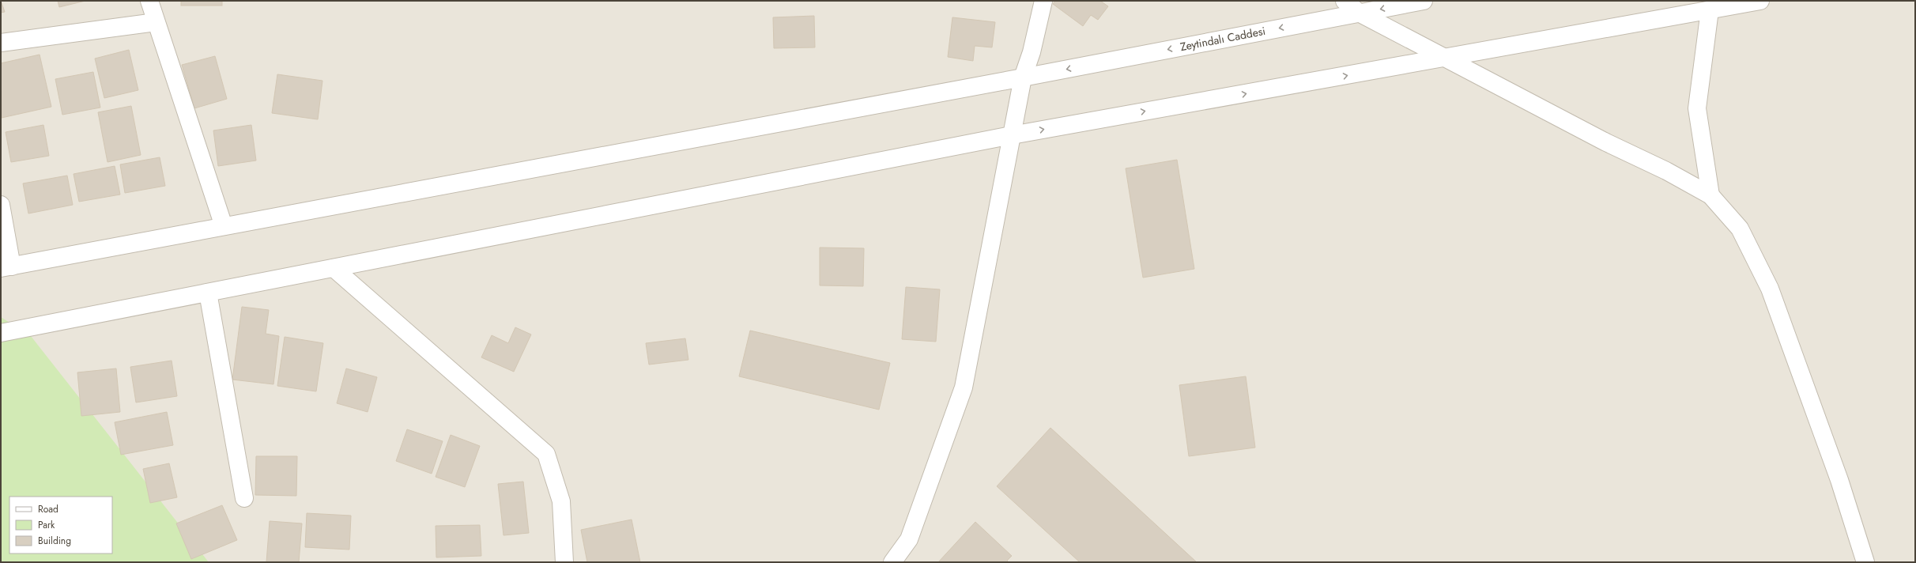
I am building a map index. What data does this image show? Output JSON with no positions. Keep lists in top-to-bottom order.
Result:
{
  "streets": {
    "street": ["Zeytindalı Caddesi"]
  },
  "legend": ["Road", "Park", "Building"]
}
